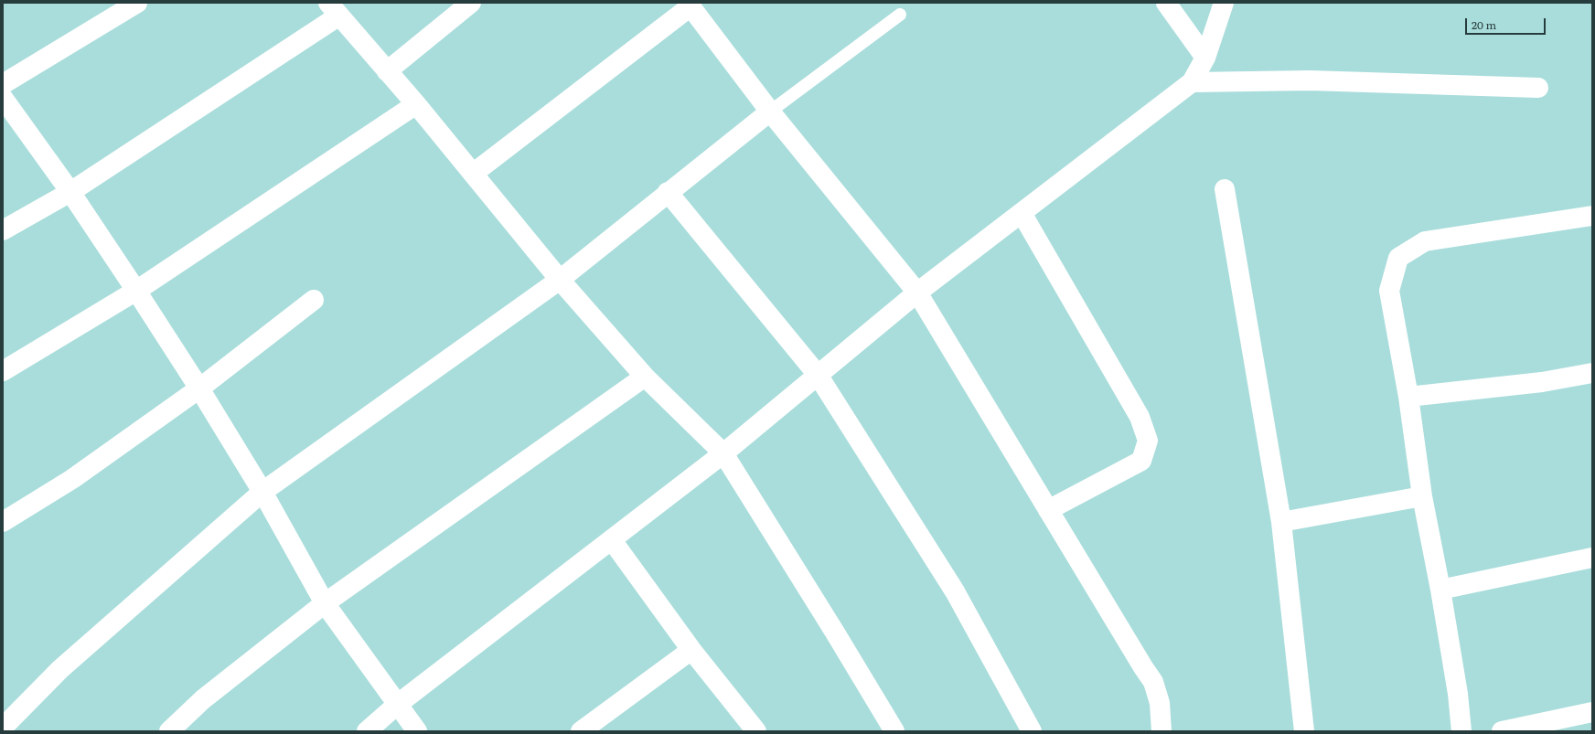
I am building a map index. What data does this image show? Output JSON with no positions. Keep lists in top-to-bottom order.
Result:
{
  "scale_bar": "20 m"
}
